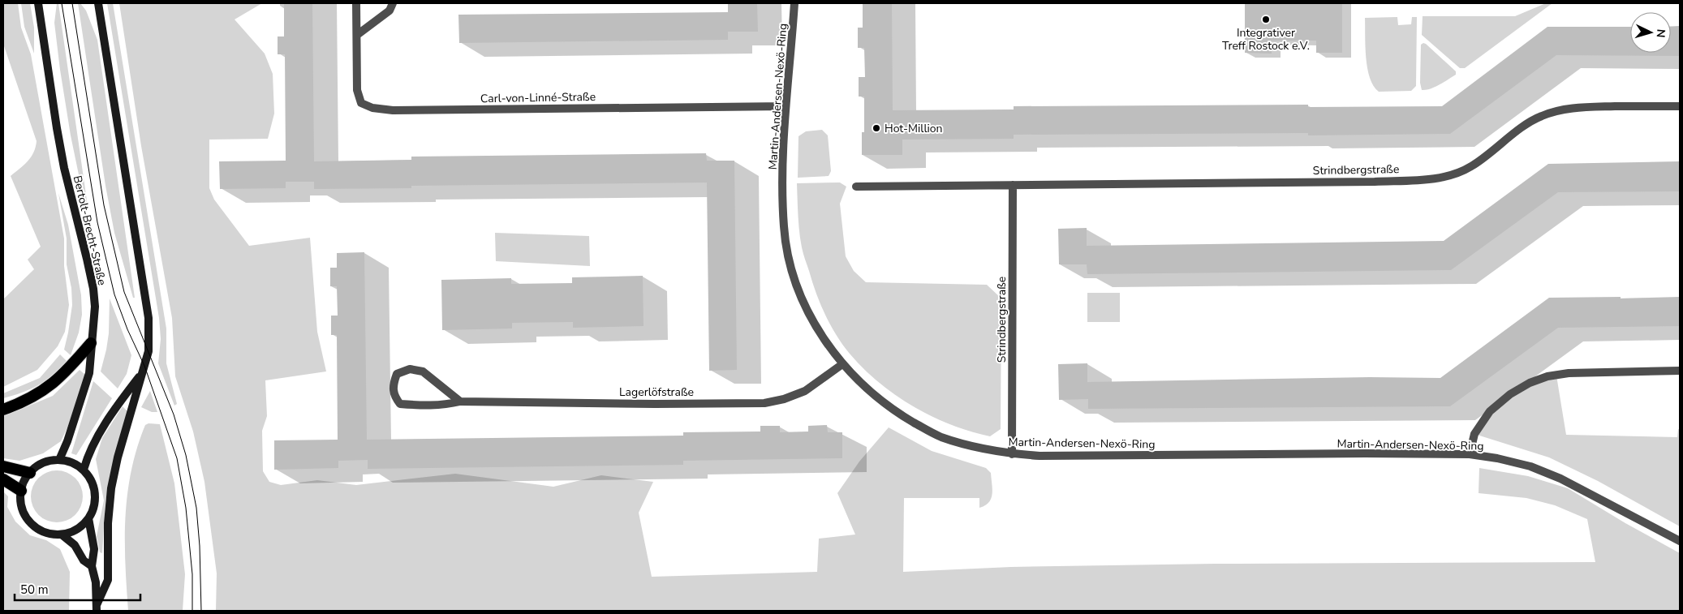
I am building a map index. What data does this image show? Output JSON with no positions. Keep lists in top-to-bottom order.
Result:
{
  "streets": {
    "main road": ["Bertolt-Brecht-Straße"],
    "street": [
      "Martin-Andersen-Nexö-Ring",
      "Carl-von-Linné-Straße",
      "Strindbergstraße",
      "Lagerlöfstraße"
    ]
  },
  "crossings": [
    ["Martin-Andersen-Nexö-Ring", "Carl-von-Linné-Straße"],
    ["Martin-Andersen-Nexö-Ring", "Strindbergstraße"],
    ["Martin-Andersen-Nexö-Ring", "Lagerlöfstraße"]
  ],
  "places": ["Integrativer Treff Rostock e.V.", "Hot-Million"],
  "scale_bar": "50 m",
  "north": "right"
}
